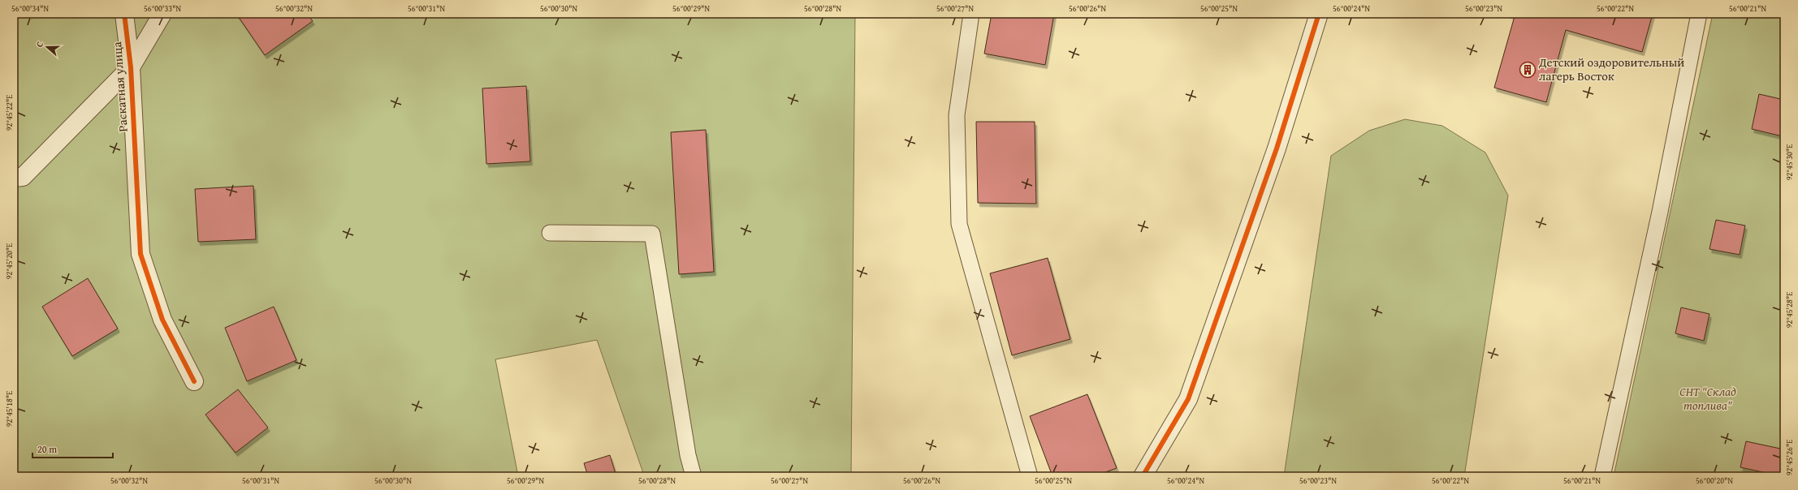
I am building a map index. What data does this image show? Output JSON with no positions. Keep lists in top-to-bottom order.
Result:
{
  "streets": {
    "street": ["Раскатная улица"]
  },
  "parks": ["СНТ \"Склад топлива\""],
  "places": {
    "building": ["Детский оздоровительный лагерь Восток"]
  },
  "scale_bar": "20 m",
  "north": "left",
  "coordinates": [
    "56°00'34\"N",
    "56°00'33\"N",
    "56°00'32\"N",
    "56°00'31\"N",
    "56°00'30\"N",
    "56°00'29\"N",
    "56°00'28\"N",
    "56°00'27\"N",
    "56°00'26\"N",
    "56°00'25\"N",
    "56°00'24\"N",
    "56°00'23\"N",
    "56°00'22\"N",
    "56°00'21\"N",
    "92°45'22\"E",
    "92°45'30\"E",
    "92°45'20\"E",
    "92°45'28\"E",
    "92°45'18\"E",
    "92°45'26\"E",
    "56°00'20\"N"
  ]
}
